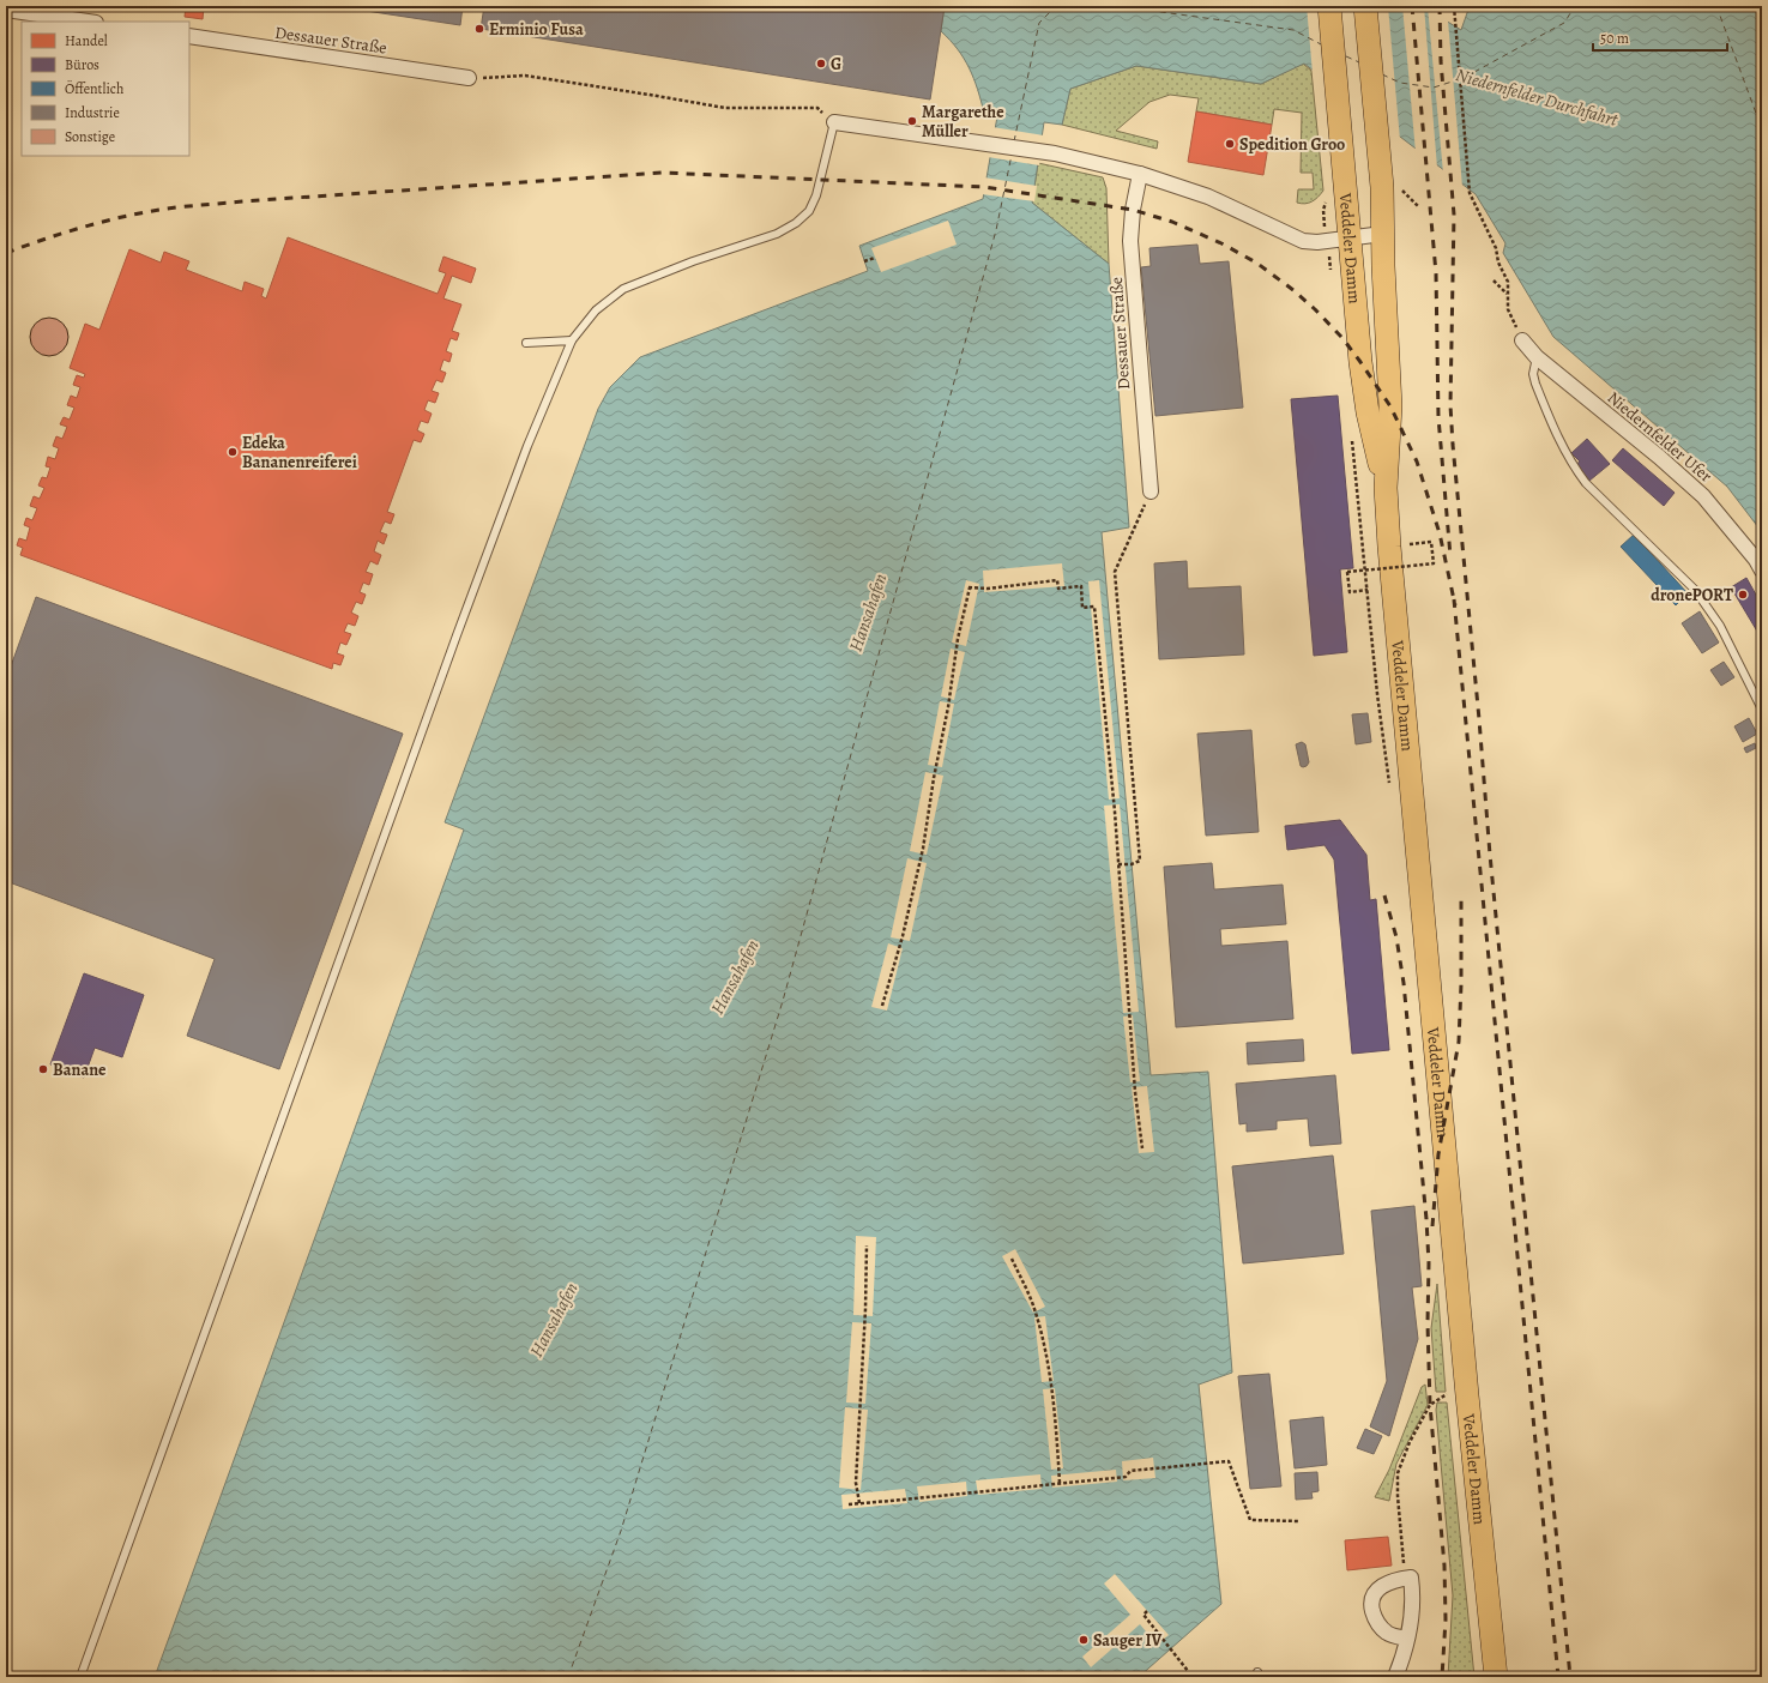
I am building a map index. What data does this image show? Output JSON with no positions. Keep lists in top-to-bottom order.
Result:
{
  "streets": {
    "main road": ["Veddeler Damm"],
    "street": ["Dessauer Straße", "Niedernfelder Ufer"]
  },
  "water": ["Niedernfelder Durchfahrt", "Hansahafen"],
  "places": [
    "Erminio Fusa",
    "G",
    "Margarethe Müller",
    "Spedition Groo",
    "Edeka Bananenreiferei",
    "dronePORT",
    "Banane",
    "Sauger IV"
  ],
  "legend": [
    "Handel",
    "Büros",
    "Öffentlich",
    "Industrie",
    "Sonstige"
  ],
  "scale_bar": "50 m"
}
